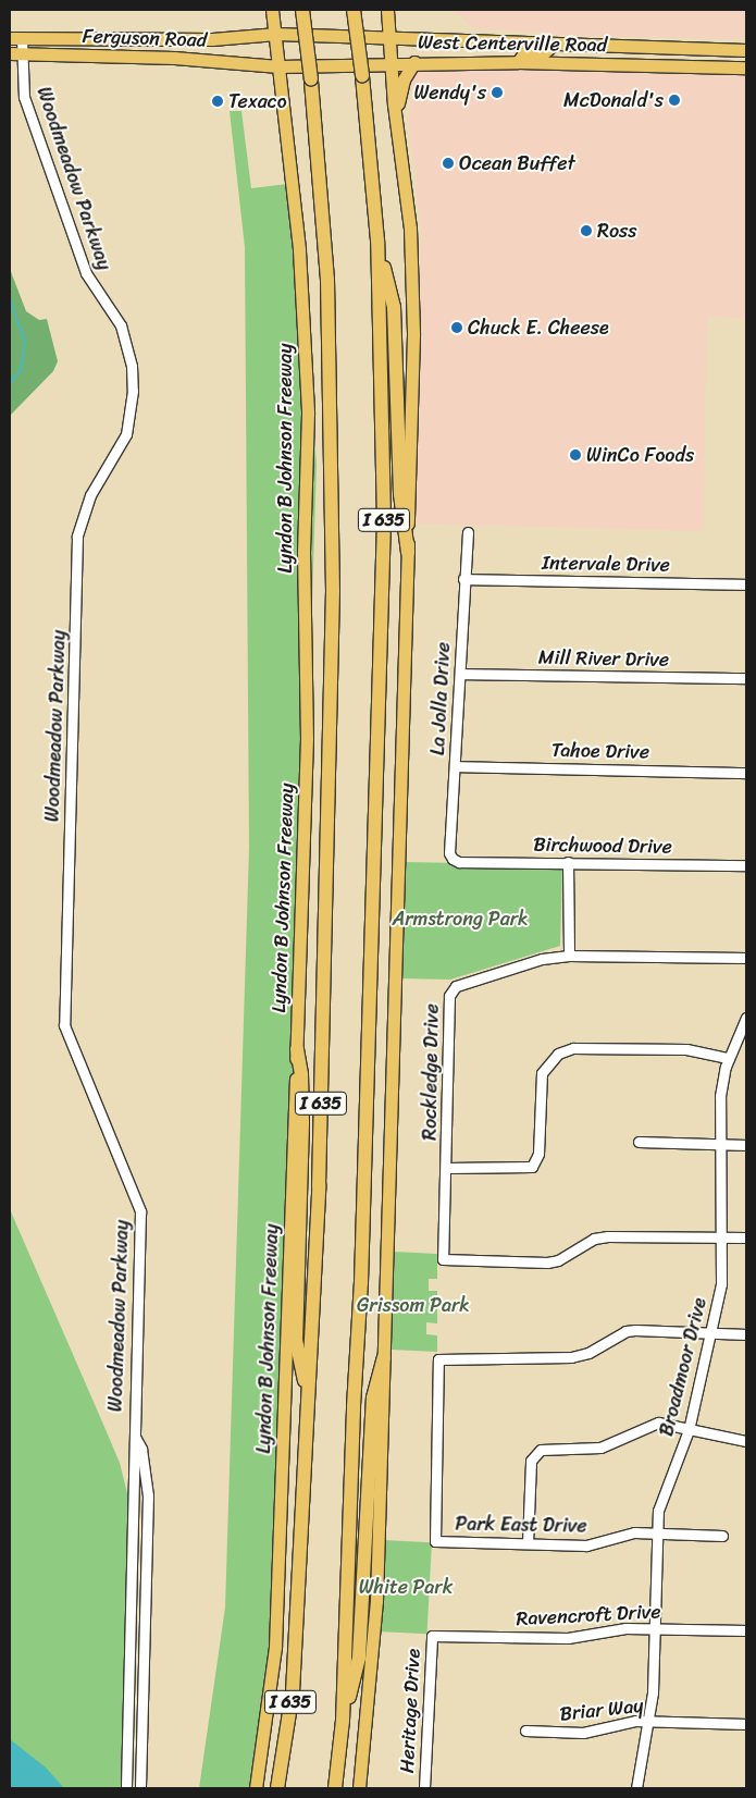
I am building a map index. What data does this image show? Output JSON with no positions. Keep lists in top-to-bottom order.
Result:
{
  "streets": {
    "highway": ["I 635"],
    "main road": ["Ferguson Road", "West Centerville Road", "Lyndon B Johnson Freeway"],
    "street": [
      "Woodmeadow Parkway",
      "Intervale Drive",
      "Mill River Drive",
      "La Jolla Drive",
      "Tahoe Drive",
      "Birchwood Drive",
      "Rockledge Drive",
      "Broadmoor Drive",
      "Park East Drive",
      "Ravencroft Drive",
      "Briar Way",
      "Heritage Drive"
    ]
  },
  "crossings": [
    ["Ferguson Road", "West Centerville Road"],
    ["Ferguson Road", "Woodmeadow Parkway"],
    ["Ferguson Road", "Lyndon B Johnson Freeway"],
    ["West Centerville Road", "Lyndon B Johnson Freeway"],
    ["Intervale Drive", "La Jolla Drive"],
    ["Mill River Drive", "La Jolla Drive"],
    ["La Jolla Drive", "Tahoe Drive"],
    ["La Jolla Drive", "Birchwood Drive"],
    ["Rockledge Drive", "Broadmoor Drive"],
    ["Broadmoor Drive", "Park East Drive"],
    ["Broadmoor Drive", "Ravencroft Drive"],
    ["Broadmoor Drive", "Briar Way"],
    ["Ravencroft Drive", "Heritage Drive"]
  ],
  "parks": ["Armstrong Park", "Grissom Park", "White Park"],
  "places": [
    "Wendy's",
    "McDonald's",
    "Texaco",
    "Ocean Buffet",
    "Ross",
    "Chuck E. Cheese",
    "WinCo Foods"
  ]
}
